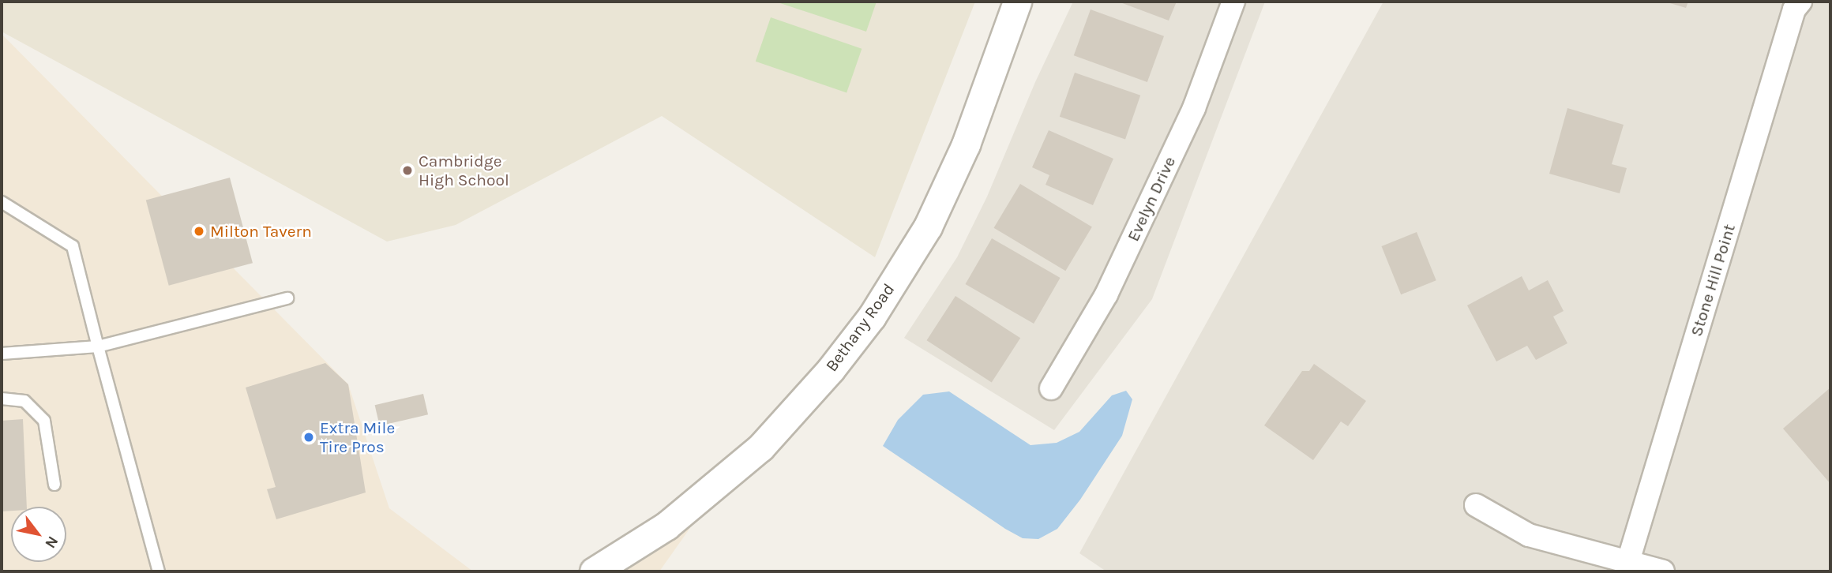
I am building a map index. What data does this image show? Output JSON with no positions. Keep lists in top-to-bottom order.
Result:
{
  "streets": {
    "street": ["Evelyn Drive", "Stone Hill Point", "Bethany Road"]
  },
  "places": ["Cambridge High School", "Milton Tavern", "Extra Mile Tire Pros"],
  "north": "bottom right"
}
